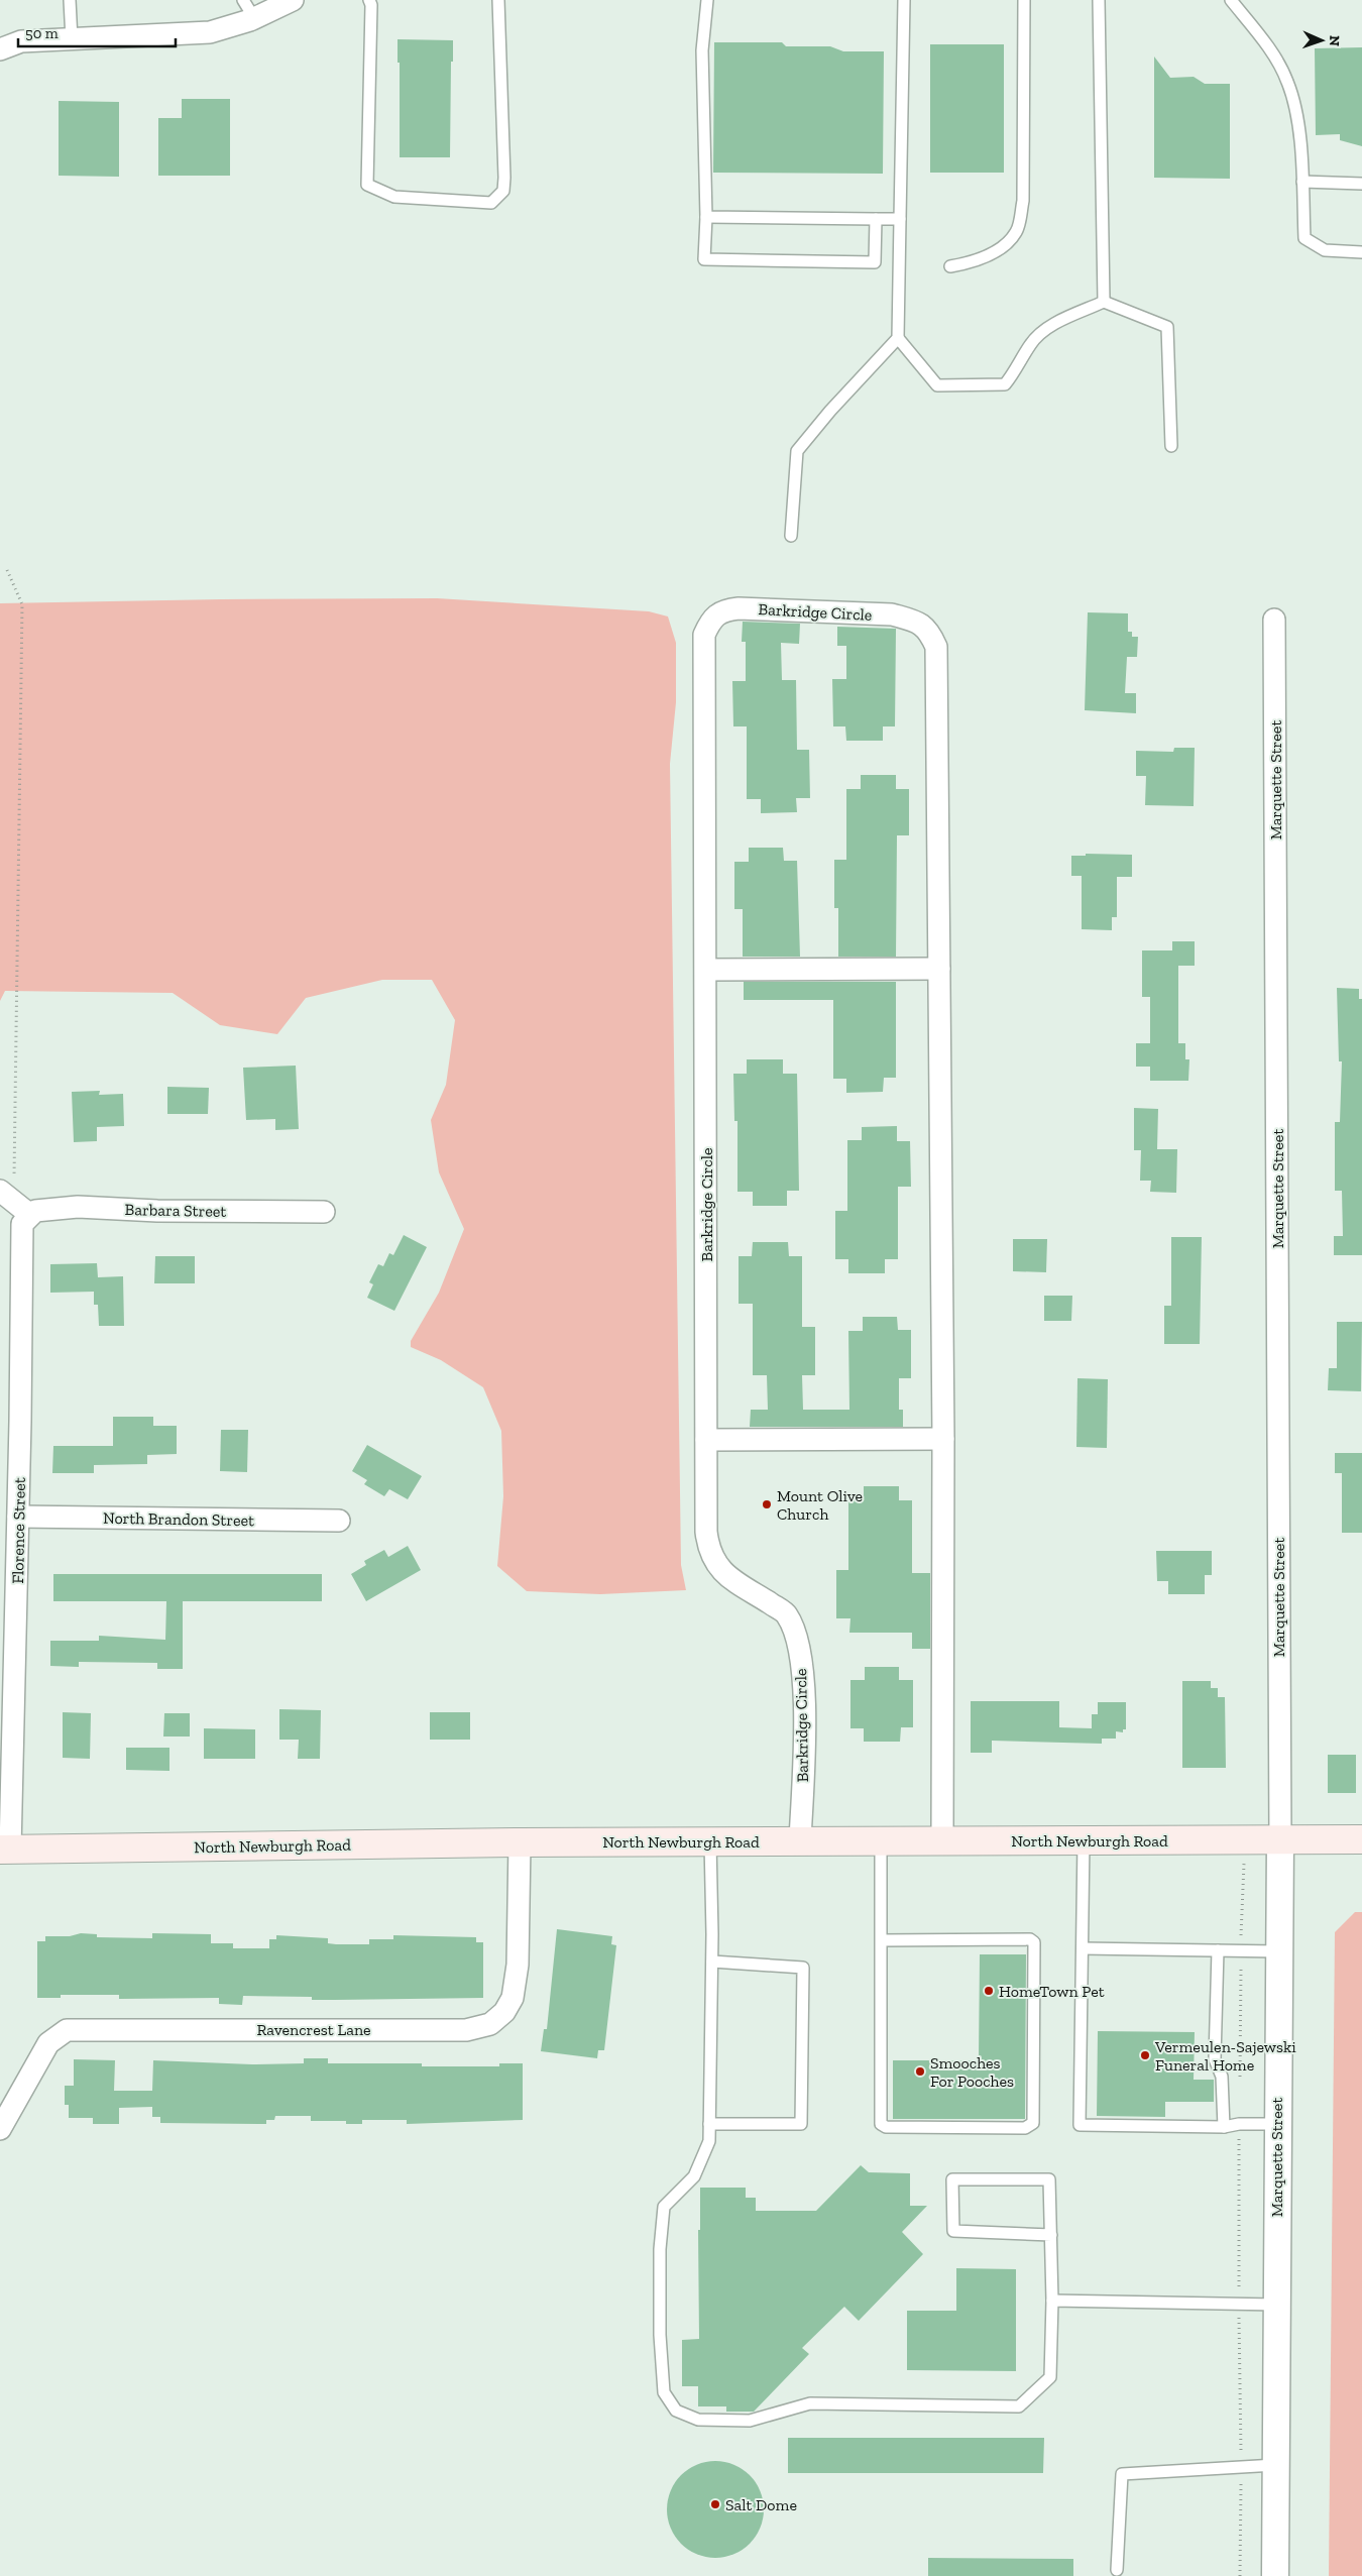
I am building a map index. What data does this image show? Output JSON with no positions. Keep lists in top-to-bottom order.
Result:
{
  "streets": {
    "main road": ["North Newburgh Road"],
    "street": [
      "Barkridge Circle",
      "Marquette Street",
      "Barbara Street",
      "North Brandon Street",
      "Florence Street",
      "Ravencrest Lane"
    ]
  },
  "crossings": [
    ["Barkridge Circle", "North Newburgh Road"],
    ["Marquette Street", "North Newburgh Road"],
    ["Barbara Street", "Florence Street"],
    ["North Brandon Street", "Florence Street"],
    ["Florence Street", "North Newburgh Road"],
    ["North Newburgh Road", "Ravencrest Lane"]
  ],
  "places": [
    "Mount Olive Church",
    "HomeTown Pet",
    "Vermeulen-Sajewski Funeral Home",
    "Smooches For Pooches",
    "Salt Dome"
  ],
  "scale_bar": "50 m",
  "north": "right"
}
